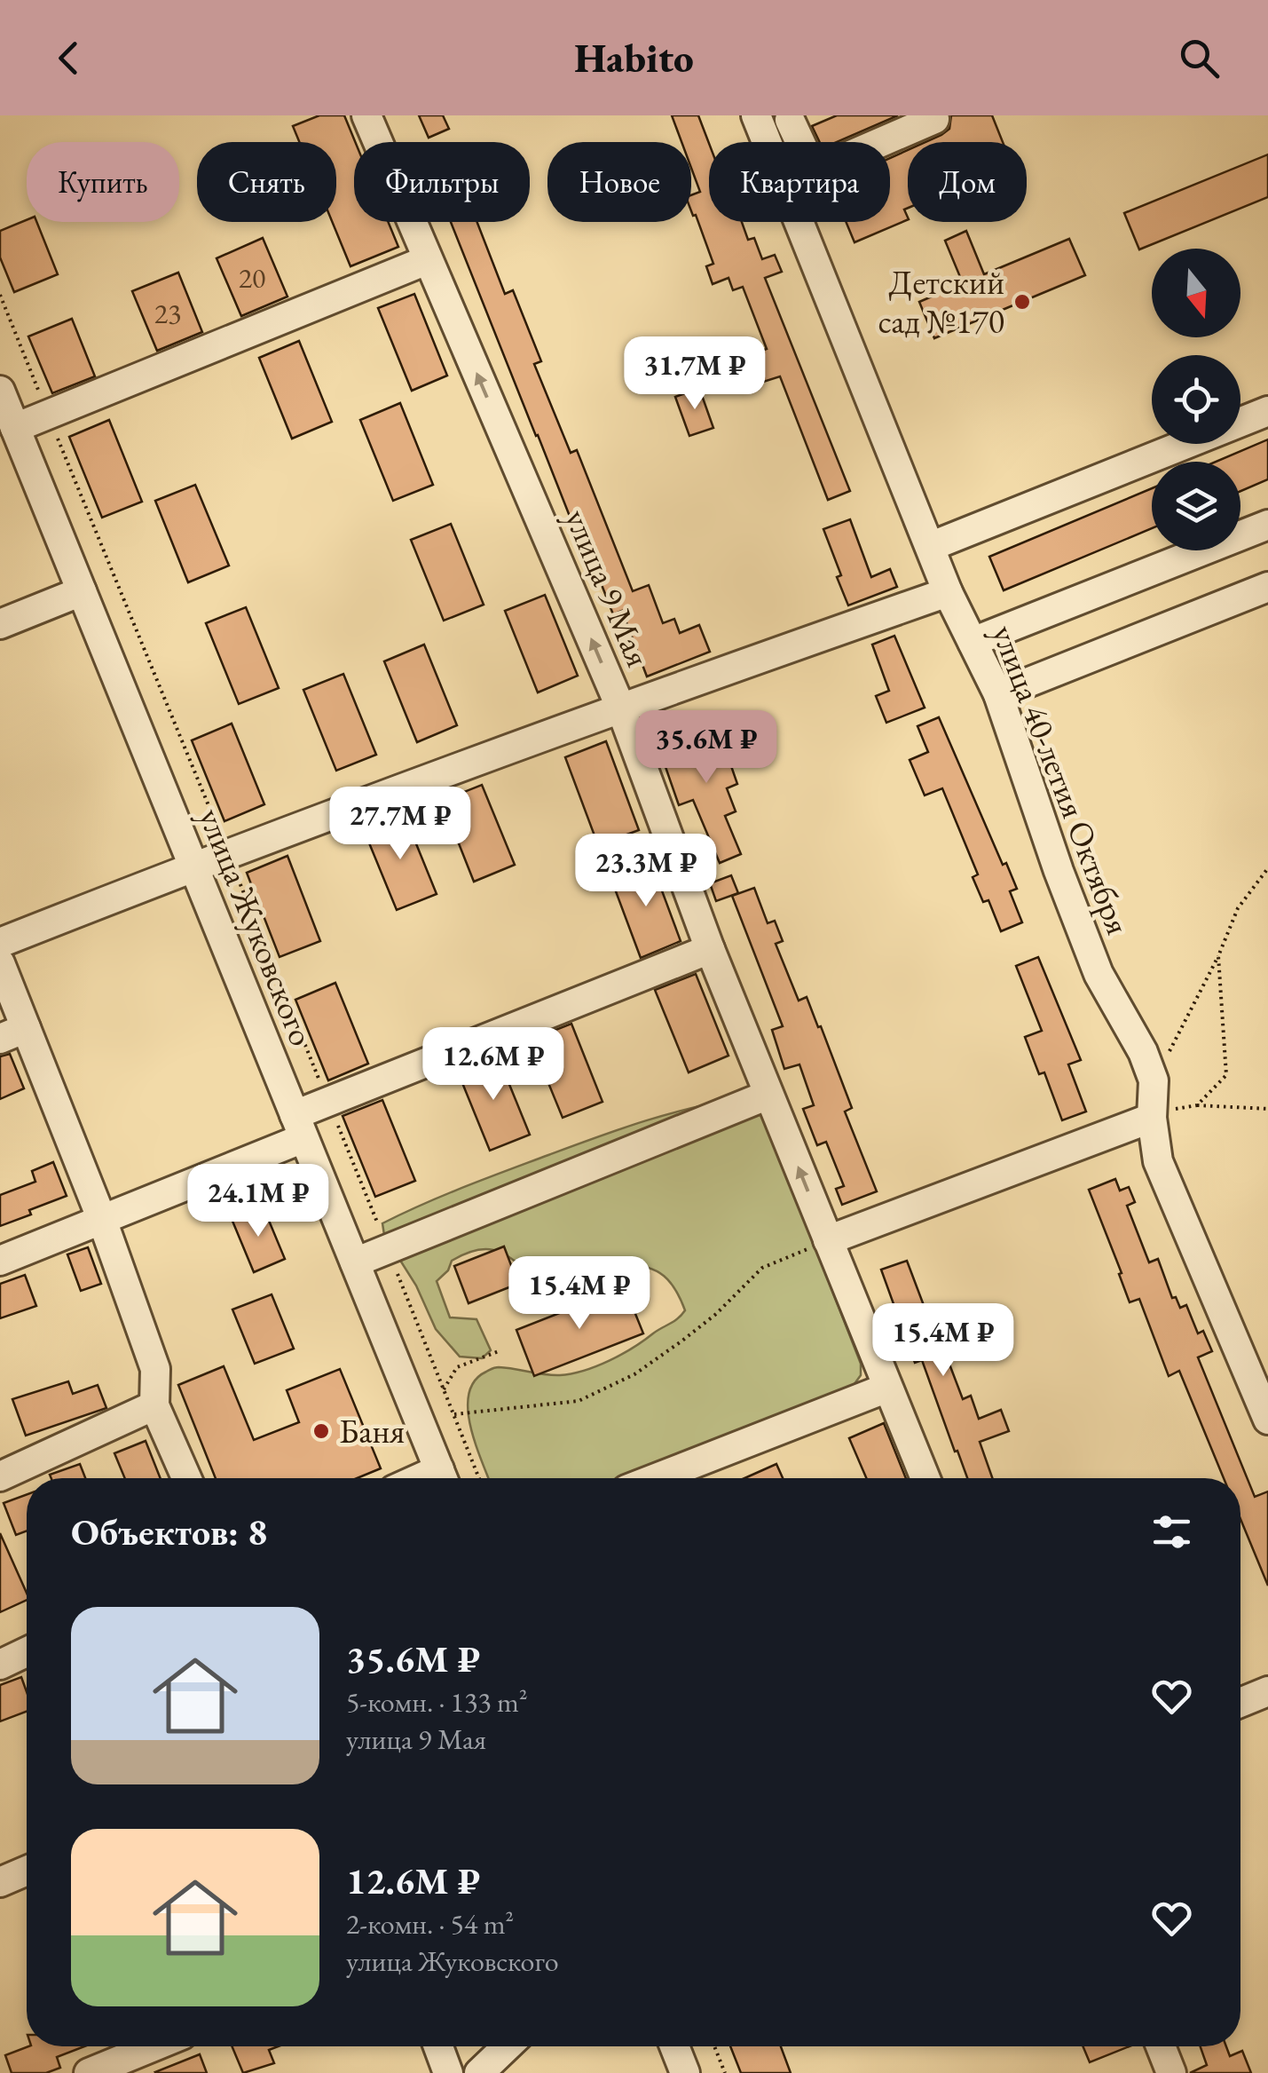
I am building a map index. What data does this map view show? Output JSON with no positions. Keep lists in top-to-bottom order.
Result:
{
  "streets": {
    "street": ["улица 9 Мая", "улица 40-летия Октября", "улица Жуковского"]
  },
  "one_way": ["улица 9 Мая"],
  "places": ["Детский сад №170", "Баня"],
  "house_numbers": ["20", "23"],
  "north": "bottom",
  "page": {
    "header": "Habito",
    "chip": [
      "Купить",
      "Снять",
      "Фильтры",
      "Новое",
      "Квартира",
      "Дом"
    ],
    "price": [
      "31.7M ₽",
      "35.6M ₽",
      "27.7M ₽",
      "23.3M ₽",
      "12.6M ₽",
      "24.1M ₽",
      "15.4M ₽",
      "15.4M ₽"
    ],
    "heading": "Объектов: 8",
    "list": [
      {
        "name": "35.6M ₽",
        "note": "5-комн. · 133 m² · улица 9 Мая"
      },
      {
        "name": "12.6M ₽",
        "note": "2-комн. · 54 m² · улица Жуковского"
      }
    ]
  }
}
